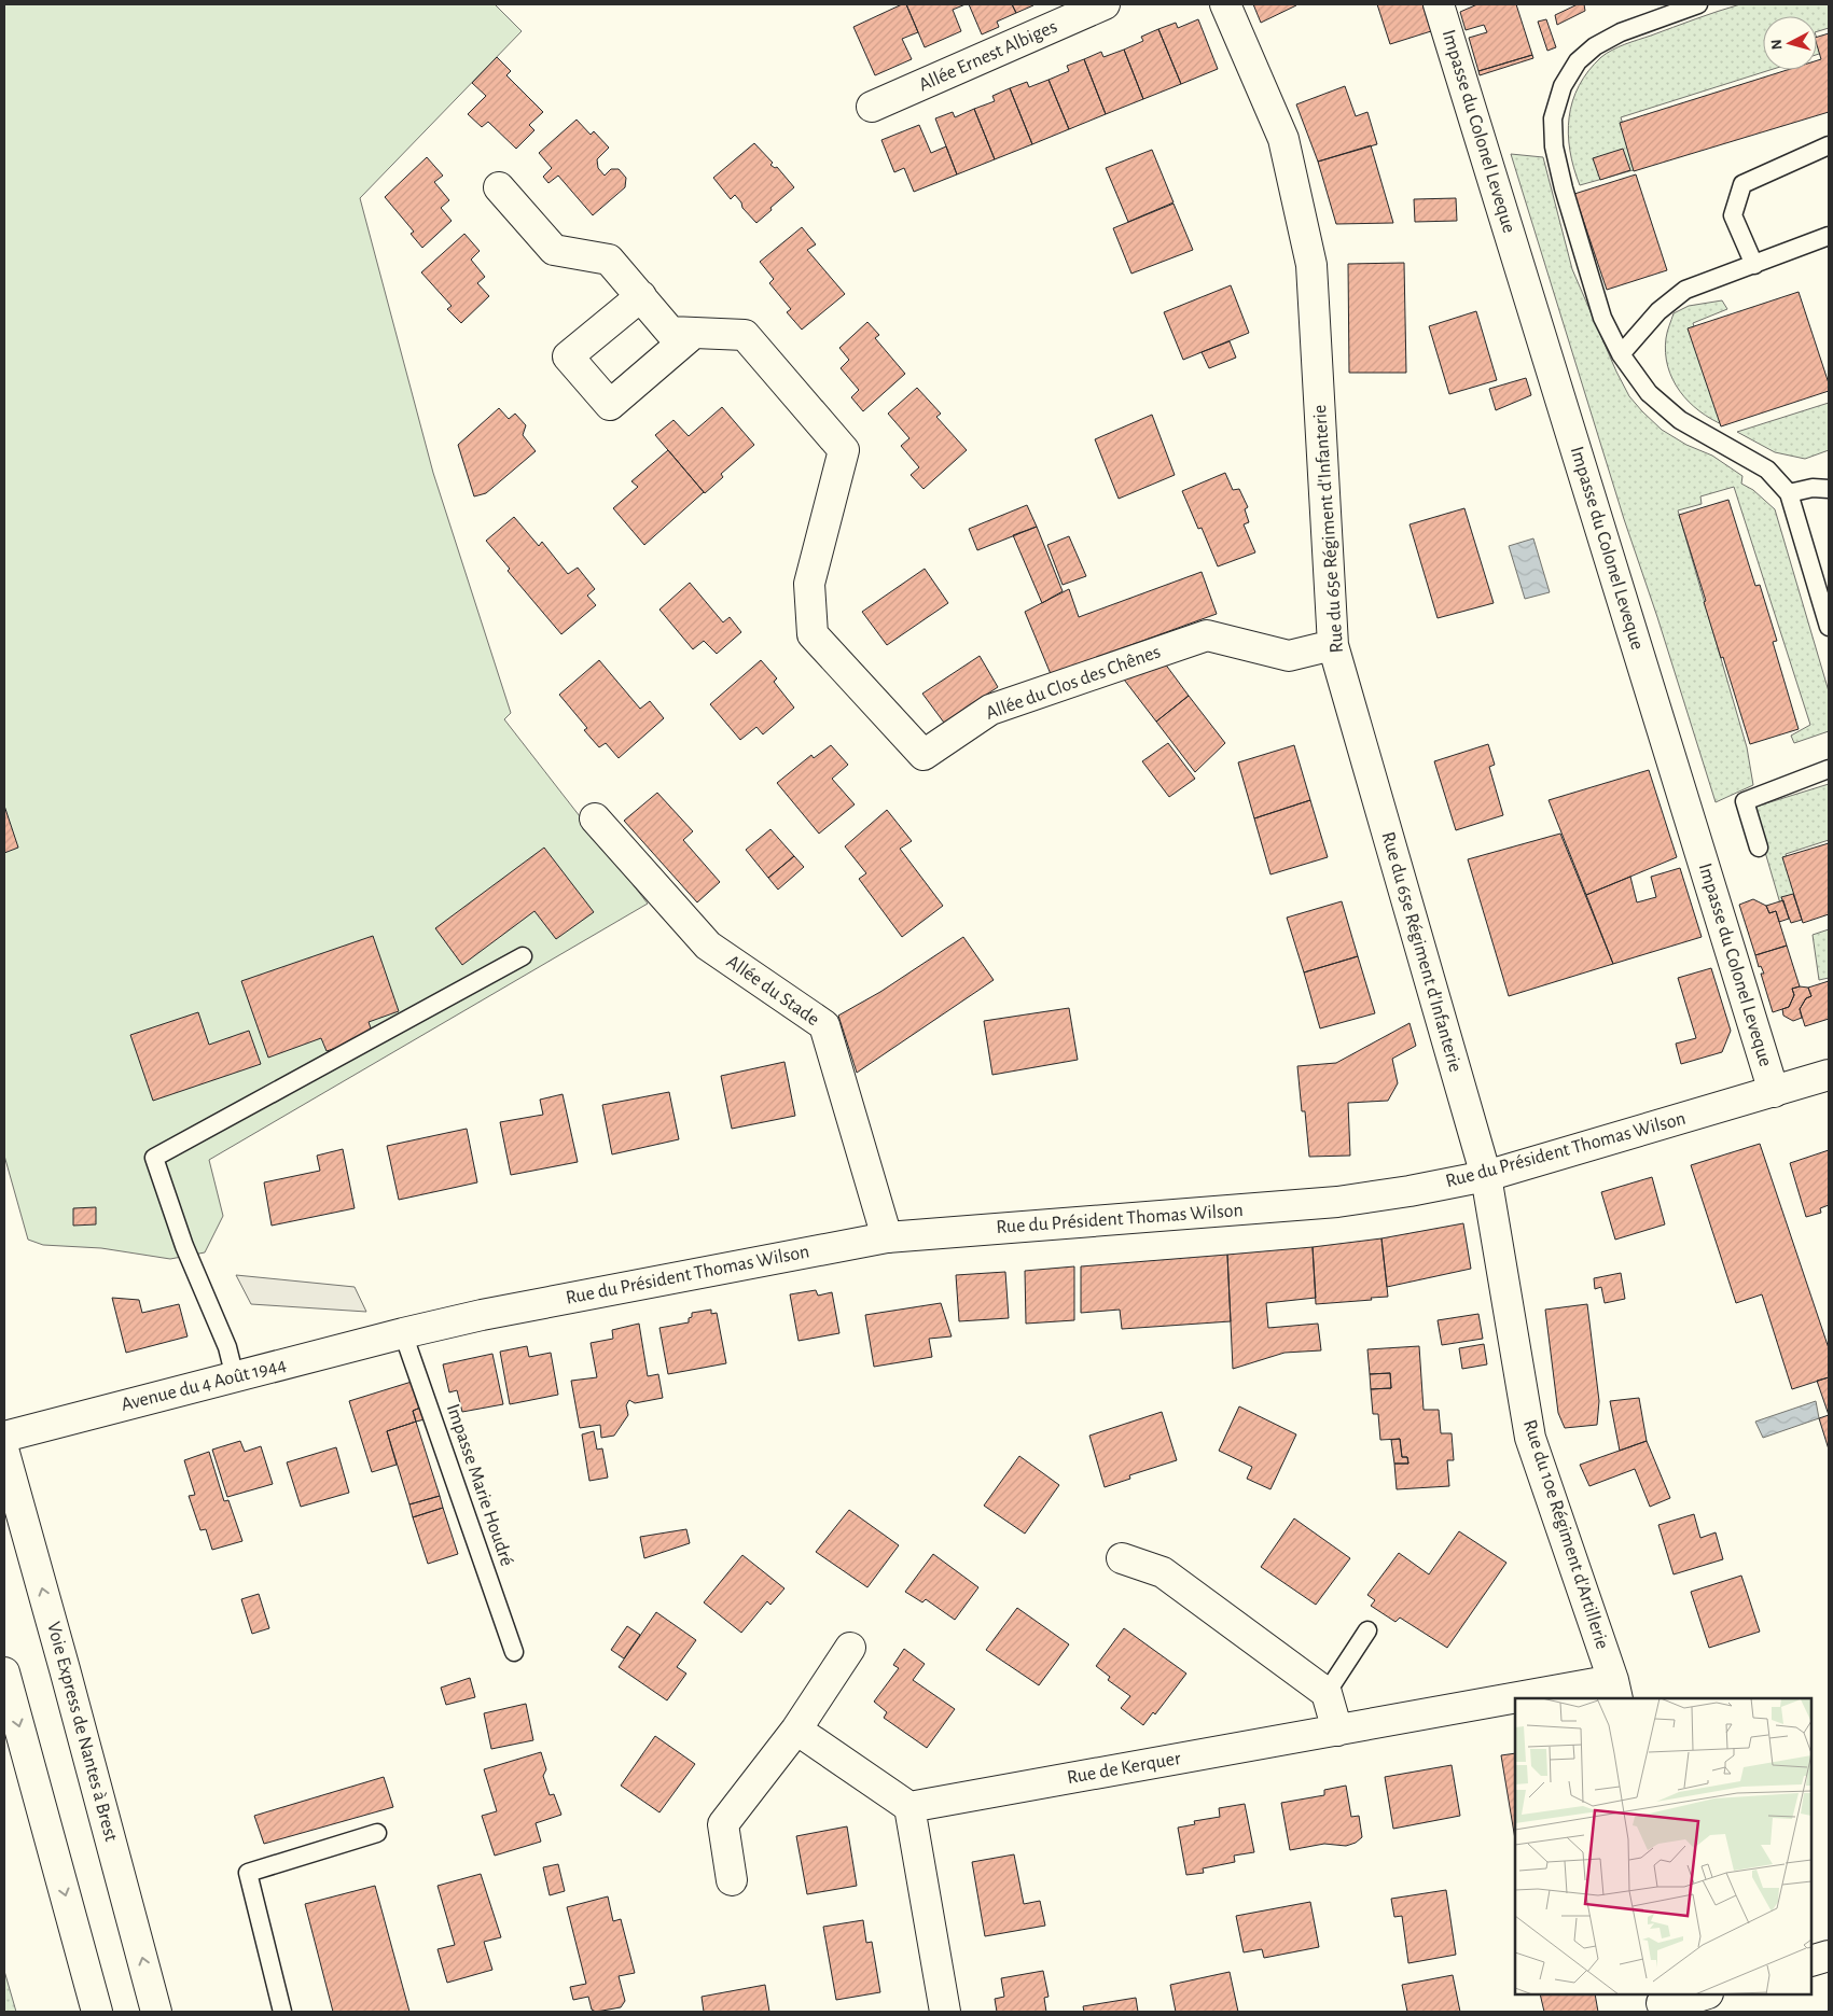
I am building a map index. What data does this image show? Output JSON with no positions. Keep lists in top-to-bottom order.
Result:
{
  "streets": {
    "main road": [
      "Allée Ernest Albiges",
      "Impasse du Colonel Leveque",
      "Rue du 65e Régiment d'Infanterie",
      "Allée du Clos des Chênes",
      "Allée du Stade",
      "Rue du Président Thomas Wilson",
      "Avenue du 4 Août 1944",
      "Rue du 10e Régiment d'Artillerie",
      "Voie Express de Nantes à Brest",
      "Rue de Kerquer"
    ],
    "lane": ["Impasse Marie Houdré"]
  },
  "crossings": [
    ["Impasse du Colonel Leveque", "Rue du Président Thomas Wilson"],
    ["Rue du 65e Régiment d'Infanterie", "Allée du Clos des Chênes"],
    ["Rue du 65e Régiment d'Infanterie", "Rue du Président Thomas Wilson"],
    ["Rue du 65e Régiment d'Infanterie", "Rue du 10e Régiment d'Artillerie"],
    ["Allée du Stade", "Rue du Président Thomas Wilson"],
    ["Rue du Président Thomas Wilson", "Avenue du 4 Août 1944"],
    ["Rue du Président Thomas Wilson", "Impasse Marie Houdré"],
    ["Rue du Président Thomas Wilson", "Rue du 10e Régiment d'Artillerie"],
    ["Avenue du 4 Août 1944", "Impasse Marie Houdré"],
    ["Rue du 10e Régiment d'Artillerie", "Rue de Kerquer"]
  ],
  "north": "left"
}
